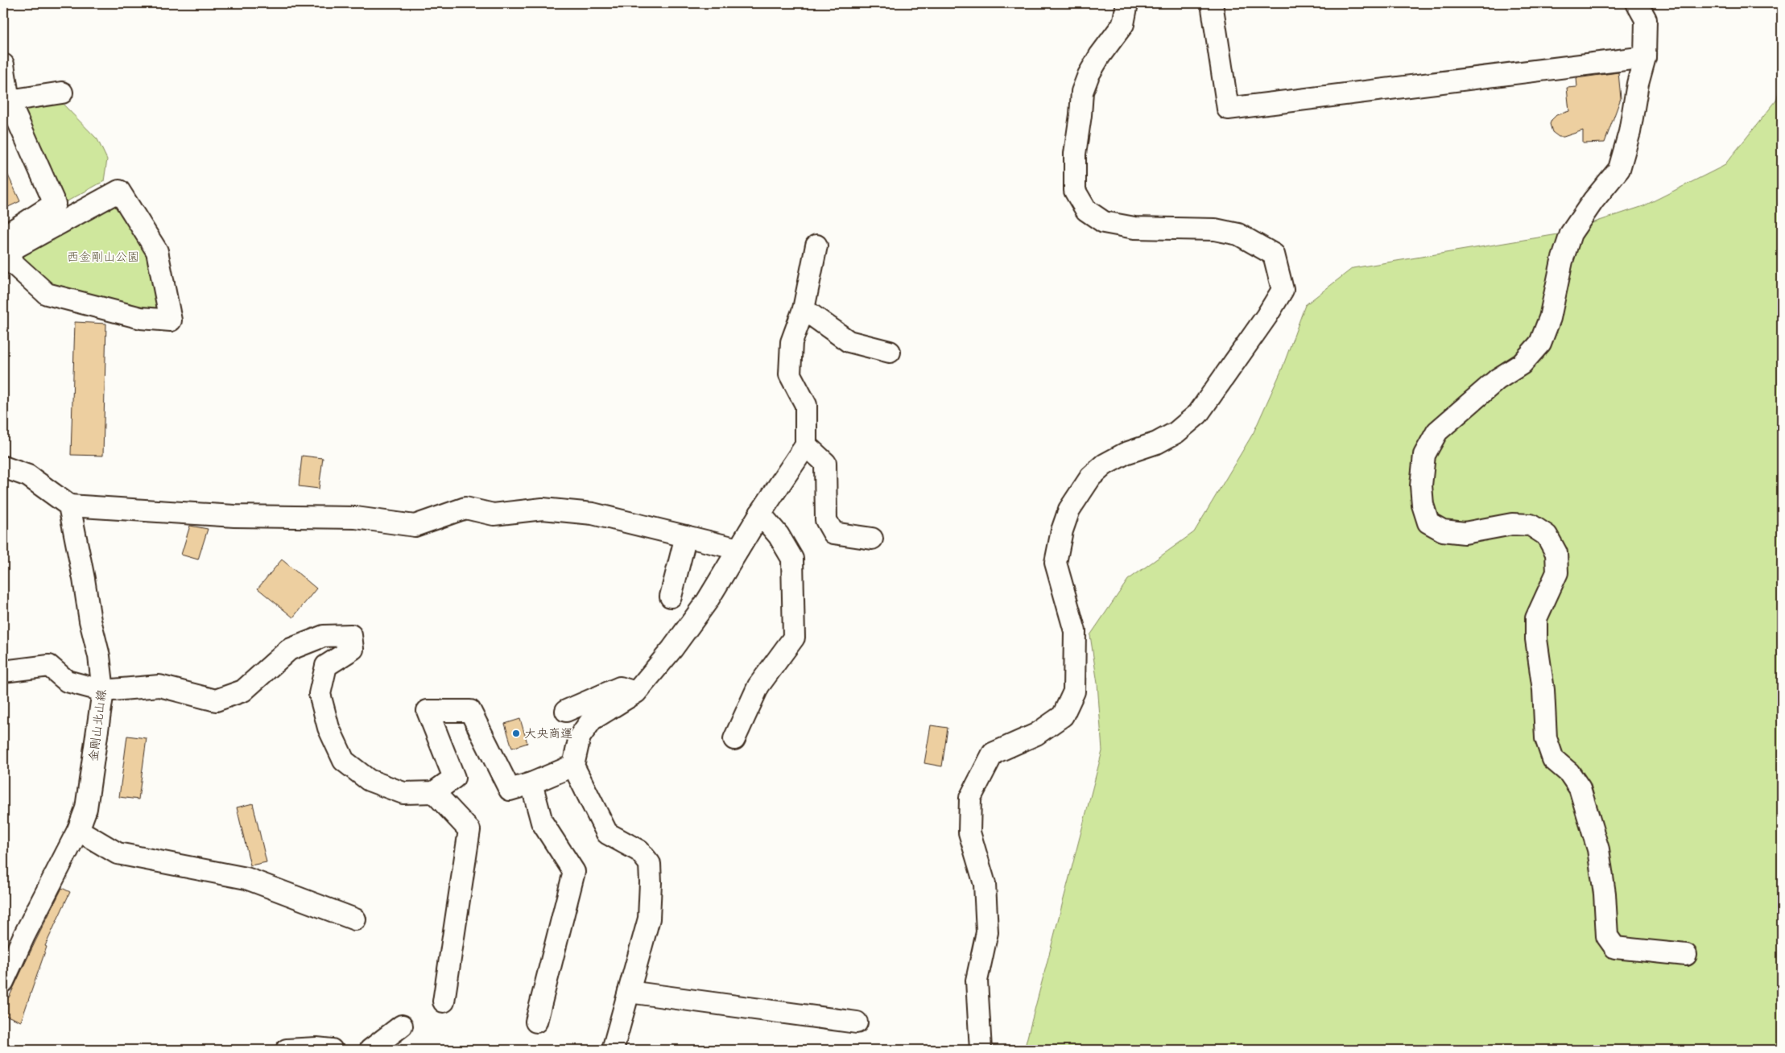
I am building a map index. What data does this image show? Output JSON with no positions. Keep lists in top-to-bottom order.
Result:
{
  "streets": {
    "street": ["金剛山北山線"]
  },
  "parks": ["西金剛山公園"],
  "places": ["大央商運"]
}
